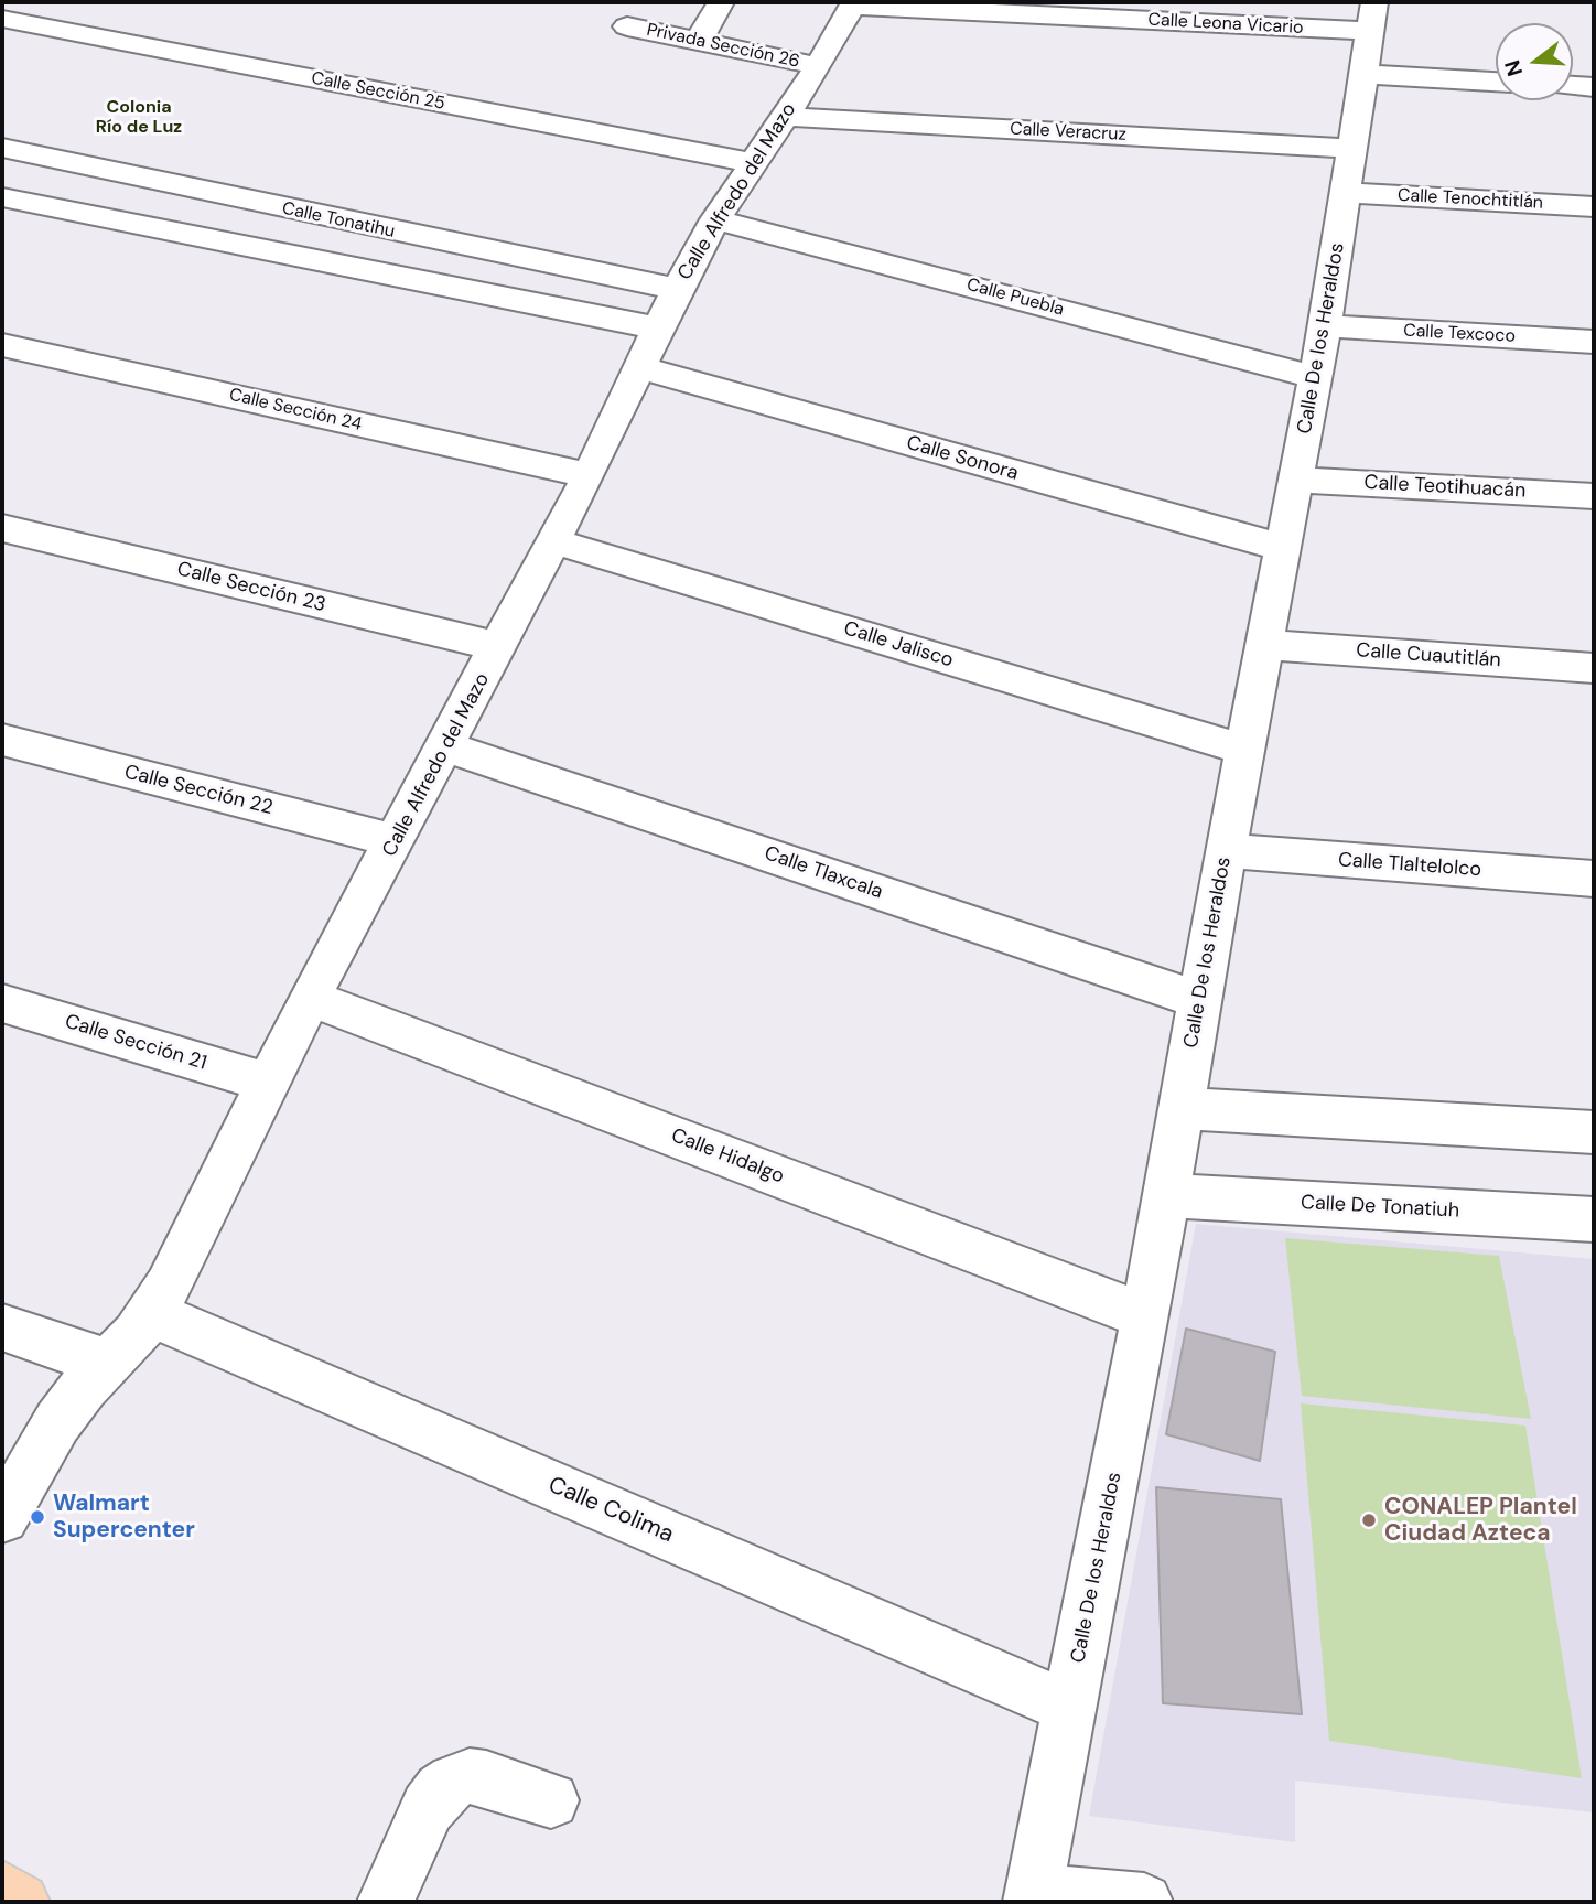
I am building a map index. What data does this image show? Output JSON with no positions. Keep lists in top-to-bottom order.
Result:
{
  "streets": {
    "street": [
      "Calle Leona Vicario",
      "Privada Sección 26",
      "Calle Sección 25",
      "Calle Veracruz",
      "Calle Alfredo del Mazo",
      "Calle Tenochtitlán",
      "Calle Tonatihu",
      "Calle Puebla",
      "Calle Texcoco",
      "Calle De los Heraldos",
      "Calle Sección 24",
      "Calle Sonora",
      "Calle Teotihuacán",
      "Calle Sección 23",
      "Calle Jalisco",
      "Calle Cuautitlán",
      "Calle Sección 22",
      "Calle Tlaltelolco",
      "Calle Tlaxcala",
      "Calle Sección 21",
      "Calle Hidalgo",
      "Calle De Tonatiuh",
      "Calle Colima"
    ]
  },
  "crossings": [
    ["Calle Leona Vicario", "Calle Alfredo del Mazo"],
    ["Calle Leona Vicario", "Calle De los Heraldos"],
    ["Privada Sección 26", "Calle Alfredo del Mazo"],
    ["Calle Sección 25", "Calle Alfredo del Mazo"],
    ["Calle Veracruz", "Calle Alfredo del Mazo"],
    ["Calle Veracruz", "Calle De los Heraldos"],
    ["Calle Alfredo del Mazo", "Calle Tonatihu"],
    ["Calle Alfredo del Mazo", "Calle Puebla"],
    ["Calle Alfredo del Mazo", "Calle Sección 24"],
    ["Calle Alfredo del Mazo", "Calle Sonora"],
    ["Calle Alfredo del Mazo", "Calle Sección 23"],
    ["Calle Alfredo del Mazo", "Calle Jalisco"],
    ["Calle Alfredo del Mazo", "Calle Sección 22"],
    ["Calle Alfredo del Mazo", "Calle Tlaxcala"],
    ["Calle Alfredo del Mazo", "Calle Sección 21"],
    ["Calle Alfredo del Mazo", "Calle Hidalgo"],
    ["Calle Alfredo del Mazo", "Calle Colima"],
    ["Calle Tenochtitlán", "Calle De los Heraldos"],
    ["Calle Puebla", "Calle De los Heraldos"],
    ["Calle Texcoco", "Calle De los Heraldos"],
    ["Calle De los Heraldos", "Calle Sonora"],
    ["Calle De los Heraldos", "Calle Teotihuacán"],
    ["Calle De los Heraldos", "Calle Jalisco"],
    ["Calle De los Heraldos", "Calle Cuautitlán"],
    ["Calle De los Heraldos", "Calle Tlaltelolco"],
    ["Calle De los Heraldos", "Calle Tlaxcala"],
    ["Calle De los Heraldos", "Calle Hidalgo"],
    ["Calle De los Heraldos", "Calle De Tonatiuh"],
    ["Calle De los Heraldos", "Calle Colima"]
  ],
  "districts": ["Colonia Río de Luz"],
  "places": ["Walmart Supercenter", "CONALEP Plantel Ciudad Azteca"],
  "north": "left"
}
